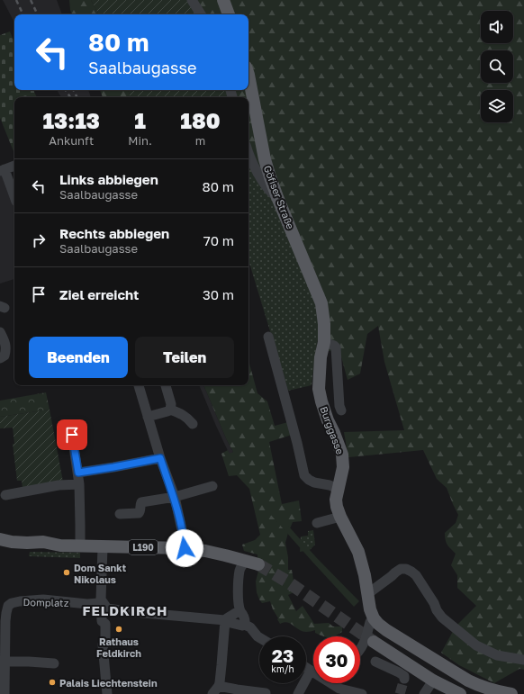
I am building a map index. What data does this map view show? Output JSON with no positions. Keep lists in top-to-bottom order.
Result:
{
  "streets": {
    "main road": ["Göfiser Straße", "Burggasse", "L190"],
    "street": ["Domplatz"]
  },
  "crossings": [
    ["Göfiser Straße", "Burggasse"]
  ],
  "districts": ["FELDKIRCH"],
  "places": ["Dom Sankt Nikolaus", "Rathaus Feldkirch", "Palais Liechtenstein"],
  "page": {
    "turn": ["80 m", "Saalbaugasse"],
    "eta": [
      "13:13",
      "Ankunft",
      "1",
      "Min.",
      "180",
      "m"
    ],
    "list": [
      {
        "name": "Links abbiegen",
        "note": "Saalbaugasse",
        "value": "80 m"
      },
      {
        "name": "Rechts abbiegen",
        "note": "Saalbaugasse",
        "value": "70 m"
      },
      {
        "name": "Ziel erreicht",
        "value": "30 m"
      }
    ],
    "buttons": ["Beenden", "Teilen"],
    "speed": "23 km/h",
    "limit": "30"
  }
}
